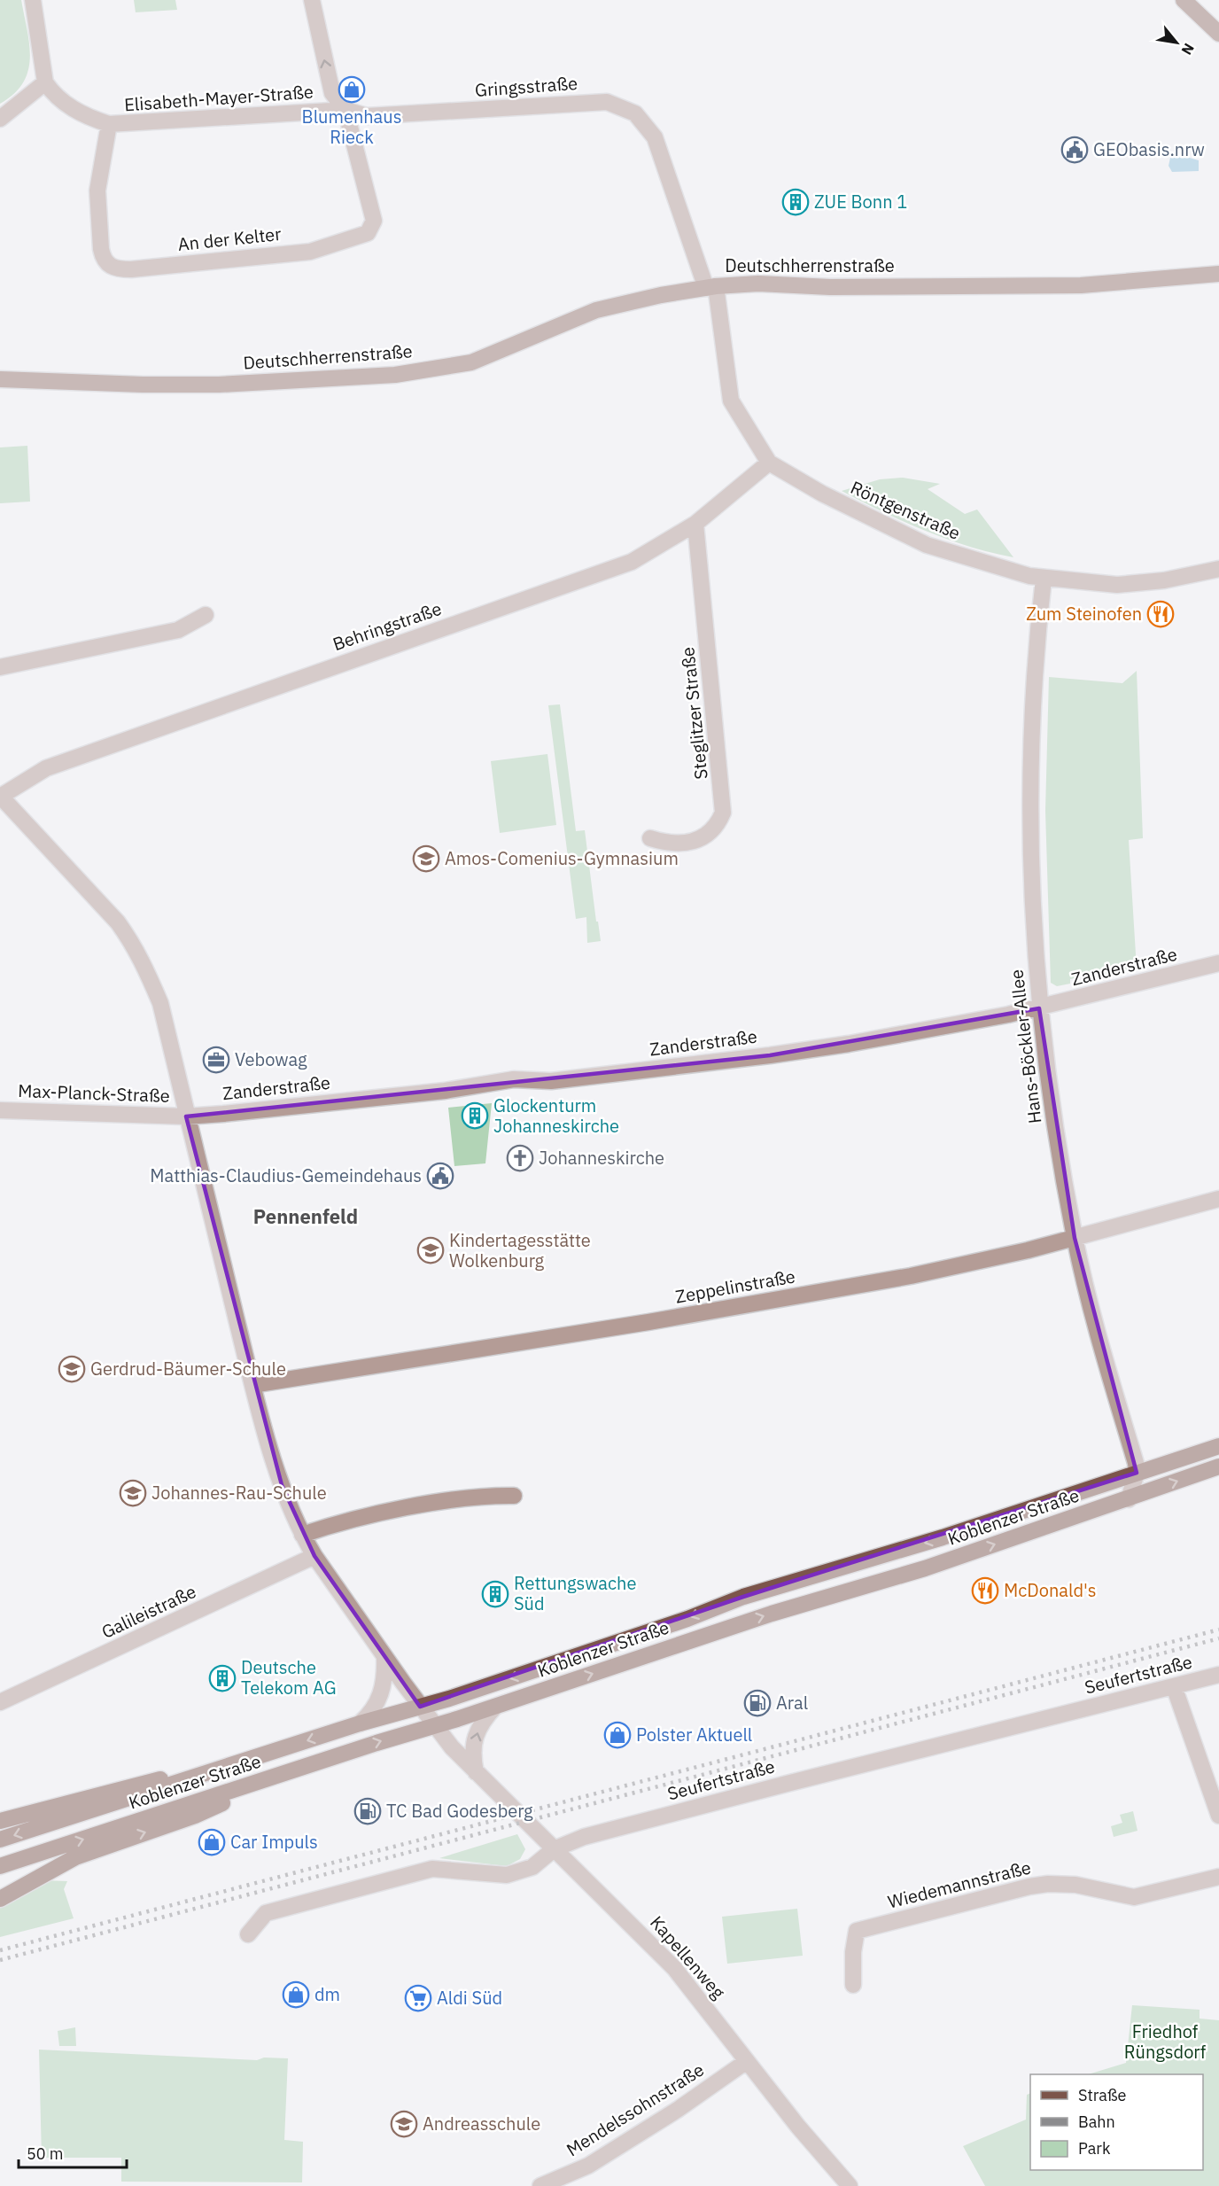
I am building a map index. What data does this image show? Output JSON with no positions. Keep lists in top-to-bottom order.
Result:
{
  "streets": {
    "main road": ["Koblenzer Straße"],
    "street": [
      "Gringsstraße",
      "Elisabeth-Mayer-Straße",
      "An der Kelter",
      "Deutschherrenstraße",
      "Röntgenstraße",
      "Behringstraße",
      "Steglitzer Straße",
      "Zanderstraße",
      "Hans-Böckler-Allee",
      "Max-Planck-Straße",
      "Zeppelinstraße",
      "Galileistraße",
      "Seufertstraße",
      "Wiedemannstraße",
      "Kapellenweg",
      "Mendelssohnstraße"
    ]
  },
  "crossings": [
    ["Gringsstraße", "Elisabeth-Mayer-Straße"],
    ["Gringsstraße", "An der Kelter"],
    ["Gringsstraße", "Deutschherrenstraße"],
    ["Gringsstraße", "Röntgenstraße"],
    ["Elisabeth-Mayer-Straße", "An der Kelter"],
    ["Deutschherrenstraße", "Röntgenstraße"],
    ["Röntgenstraße", "Behringstraße"],
    ["Röntgenstraße", "Hans-Böckler-Allee"],
    ["Behringstraße", "Steglitzer Straße"],
    ["Behringstraße", "Kapellenweg"],
    ["Zanderstraße", "Hans-Böckler-Allee"],
    ["Zanderstraße", "Max-Planck-Straße"],
    ["Zanderstraße", "Kapellenweg"],
    ["Hans-Böckler-Allee", "Zeppelinstraße"],
    ["Hans-Böckler-Allee", "Koblenzer Straße"],
    ["Max-Planck-Straße", "Kapellenweg"],
    ["Zeppelinstraße", "Kapellenweg"],
    ["Koblenzer Straße", "Kapellenweg"],
    ["Galileistraße", "Kapellenweg"],
    ["Seufertstraße", "Kapellenweg"],
    ["Kapellenweg", "Mendelssohnstraße"]
  ],
  "districts": ["Pennenfeld"],
  "parks": ["Friedhof Rüngsdorf"],
  "places": {
    "shop": [
      "Blumenhaus Rieck",
      "Polster Aktuell",
      "Car Impuls",
      "dm"
    ],
    "public building": ["GEObasis.nrw", "Matthias-Claudius-Gemeindehaus"],
    "building": [
      "ZUE Bonn 1",
      "Glockenturm Johanneskirche",
      "Rettungswache Süd",
      "Deutsche Telekom AG"
    ],
    "restaurant": ["Zum Steinofen", "McDonald's"],
    "school or university": [
      "Amos-Comenius-Gymnasium",
      "Kindertagesstätte Wolkenburg",
      "Gerdrud-Bäumer-Schule",
      "Johannes-Rau-Schule",
      "Andreasschule"
    ],
    "office": ["Vebowag"],
    "church": ["Johanneskirche"],
    "fuel station": ["Aral", "TC Bad Godesberg"],
    "supermarket": ["Aldi Süd"]
  },
  "legend": ["Straße", "Bahn", "Park"],
  "scale_bar": "50 m",
  "north": "bottom right"
}
